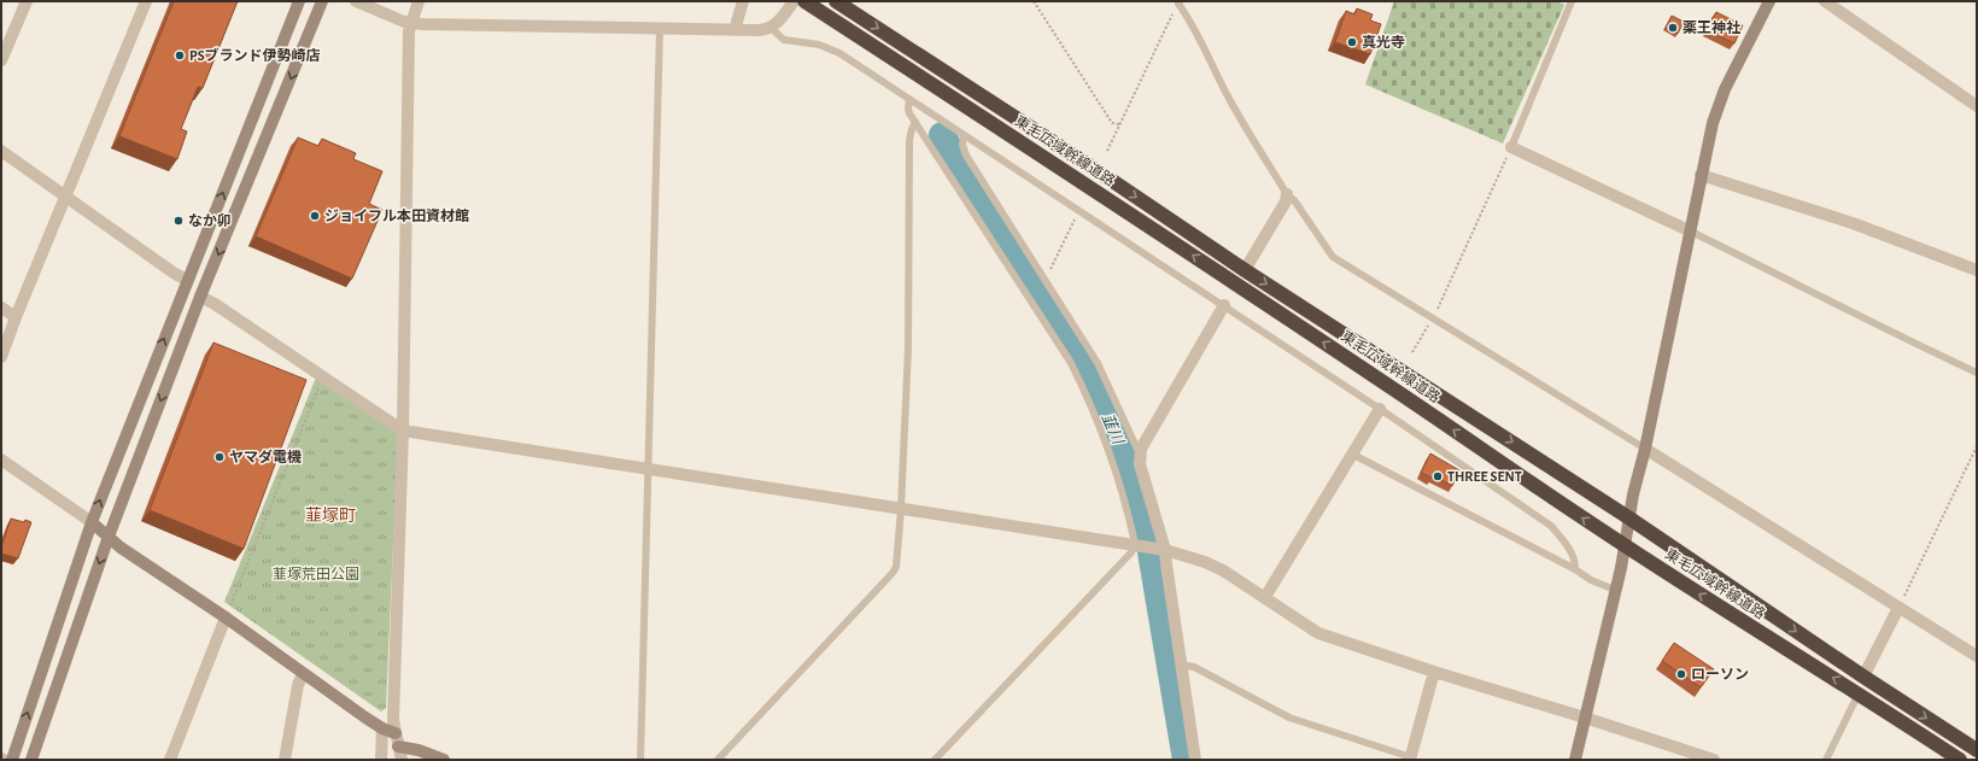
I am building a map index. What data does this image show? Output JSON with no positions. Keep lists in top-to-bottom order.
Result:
{
  "streets": {
    "highway": ["東毛広域幹線道路"]
  },
  "districts": ["韮塚町"],
  "water": ["韮川"],
  "parks": ["韮塚荒田公園"],
  "places": [
    "薬王神社",
    "真光寺",
    "PSブランド伊勢崎店",
    "ジョイフル本田資材館",
    "なか卯",
    "ヤマダ電機",
    "THREE SENT",
    "ローソン"
  ]
}
